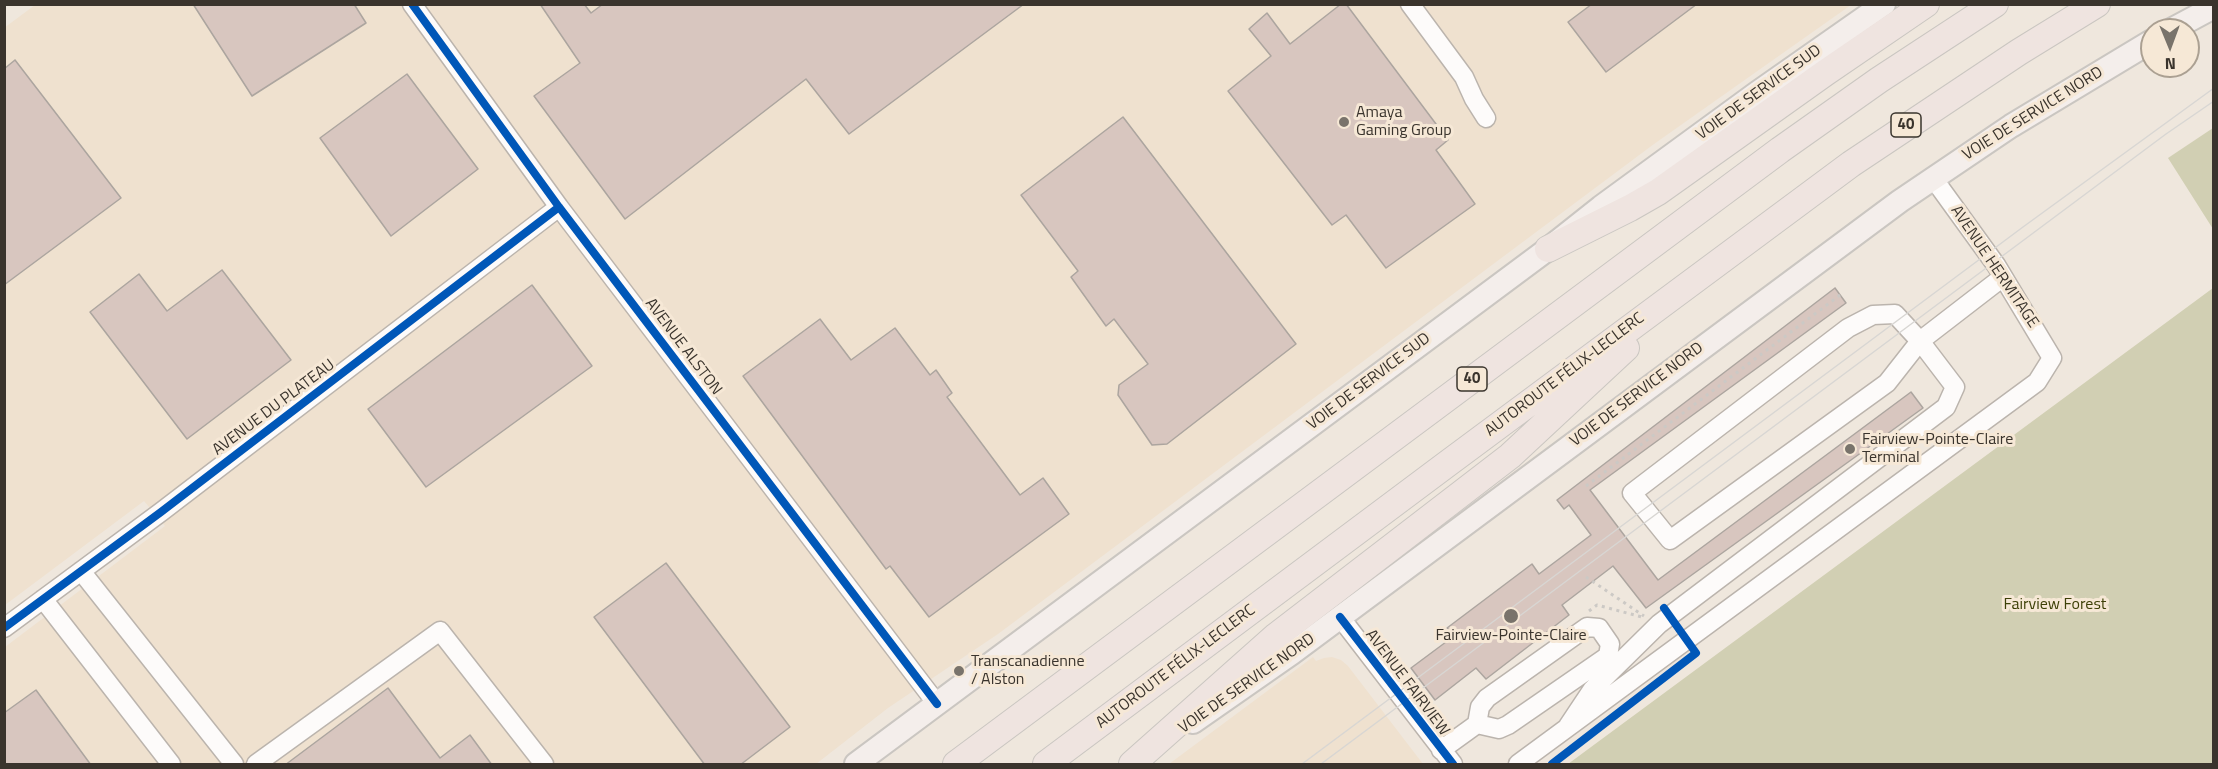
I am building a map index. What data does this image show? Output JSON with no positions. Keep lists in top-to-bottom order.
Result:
{
  "streets": {
    "highway": ["40", "AUTOROUTE FÉLIX-LECLERC"],
    "main road": ["VOIE DE SERVICE SUD", "VOIE DE SERVICE NORD"],
    "street": [
      "AVENUE HERMITAGE",
      "AVENUE ALSTON",
      "AVENUE DU PLATEAU",
      "AVENUE FAIRVIEW"
    ]
  },
  "crossings": [
    ["VOIE DE SERVICE SUD", "AVENUE ALSTON"],
    ["VOIE DE SERVICE NORD", "AVENUE HERMITAGE"],
    ["VOIE DE SERVICE NORD", "AVENUE FAIRVIEW"],
    ["AVENUE ALSTON", "AVENUE DU PLATEAU"]
  ],
  "parks": ["Fairview Forest"],
  "places": [
    "Amaya Gaming Group",
    "Fairview-Pointe-Claire Terminal",
    "Fairview-Pointe-Claire",
    "Transcanadienne / Alston"
  ],
  "north": "bottom"
}
